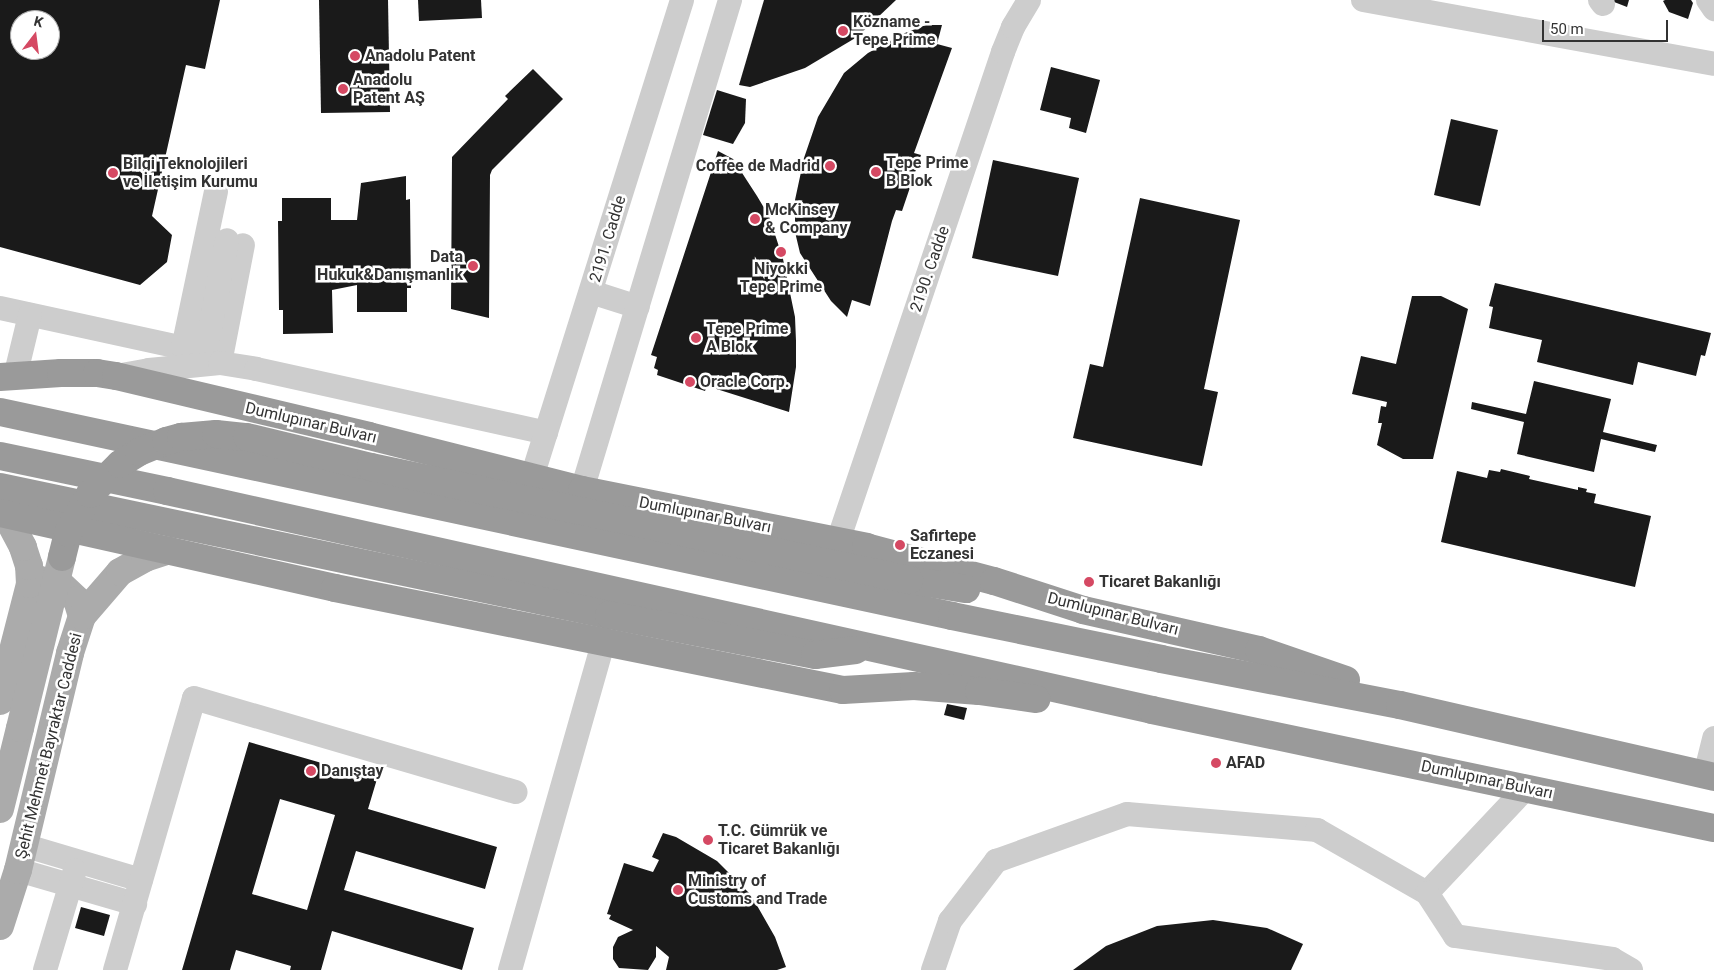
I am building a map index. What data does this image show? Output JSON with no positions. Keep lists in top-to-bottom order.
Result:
{
  "streets": {
    "highway": ["Dumlupınar Bulvarı"],
    "main road": ["Şehit Mehmet Bayraktar Caddesi"],
    "street": ["2191. Cadde", "2190. Cadde"]
  },
  "crossings": [
    ["2191. Cadde", "Dumlupınar Bulvarı"],
    ["2190. Cadde", "Dumlupınar Bulvarı"]
  ],
  "places": [
    "Közname - Tepe Prime",
    "Anadolu Patent",
    "Anadolu Patent AŞ",
    "Coffee de Madrid",
    "Tepe Prime B Blok",
    "Bilgi Teknolojileri ve İletişim Kurumu",
    "McKinsey & Company",
    "Niyokki Tepe Prime",
    "Data Hukuk&Danışmanlık",
    "Tepe Prime A Blok",
    "Oracle Corp.",
    "Safirtepe Eczanesi",
    "Ticaret Bakanlığı",
    "AFAD",
    "Danıştay",
    "T.C. Gümrük ve Ticaret Bakanlığı",
    "Ministry of Customs and Trade"
  ],
  "scale_bar": "50 m",
  "north": "top"
}
